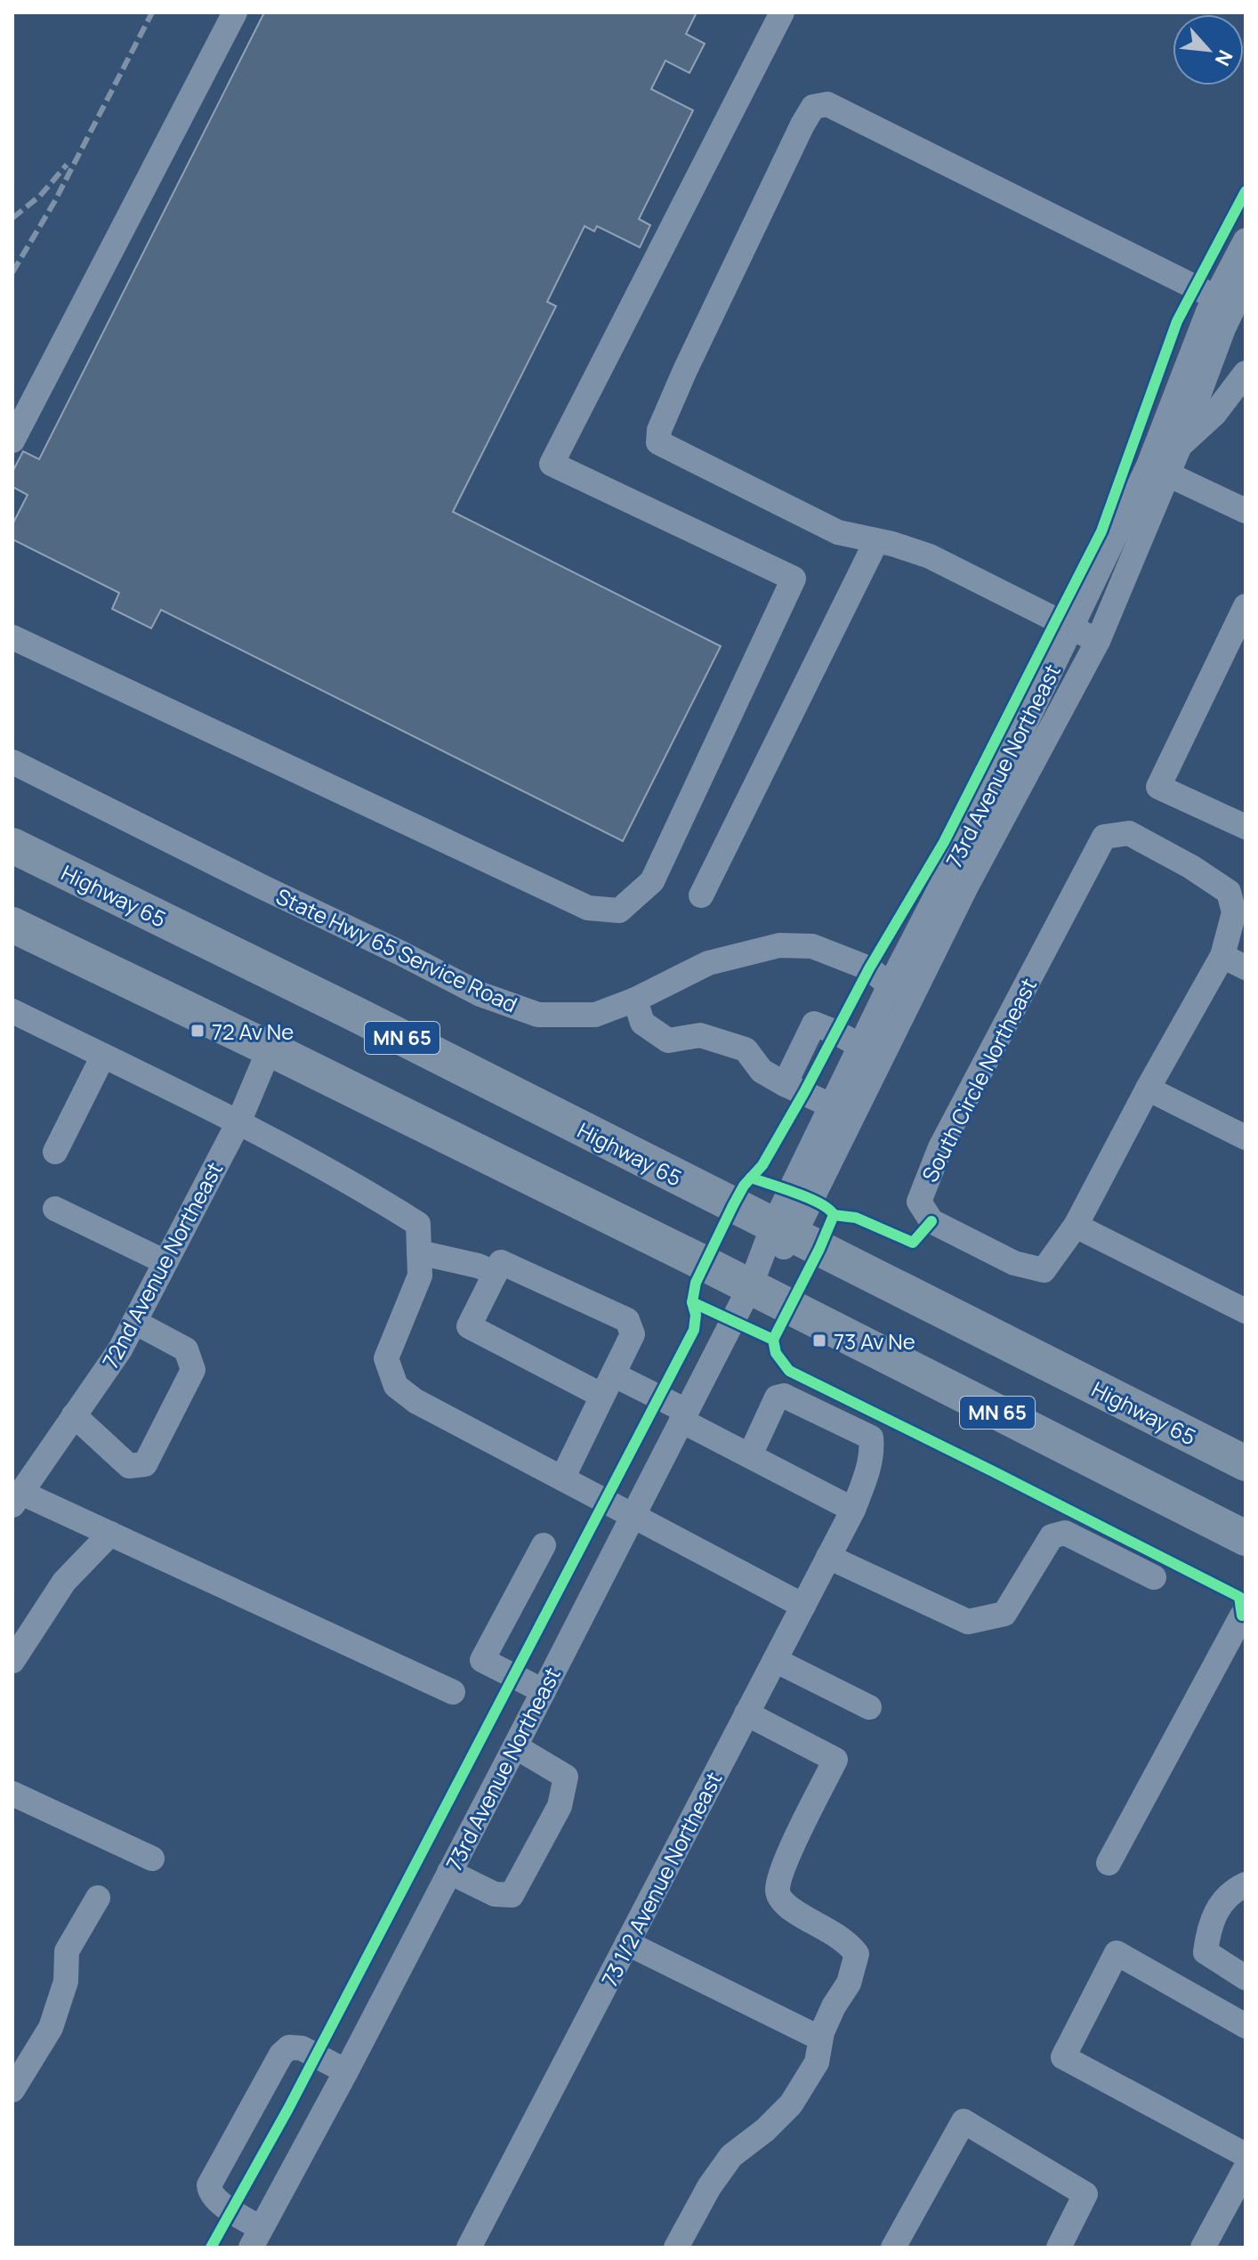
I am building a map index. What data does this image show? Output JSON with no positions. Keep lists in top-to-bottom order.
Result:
{
  "streets": {
    "highway": ["Highway 65", "MN 65"],
    "street": [
      "73rd Avenue Northeast",
      "State Hwy 65 Service Road",
      "South Circle Northeast",
      "72nd Avenue Northeast",
      "73 1/2 Avenue Northeast"
    ]
  },
  "crossings": [
    ["73rd Avenue Northeast", "Highway 65"],
    ["73rd Avenue Northeast", "State Hwy 65 Service Road"],
    ["73rd Avenue Northeast", "MN 65"],
    ["MN 65", "72nd Avenue Northeast"]
  ],
  "places": {
    "transit": ["72 Av Ne", "73 Av Ne"]
  },
  "north": "bottom right"
}
